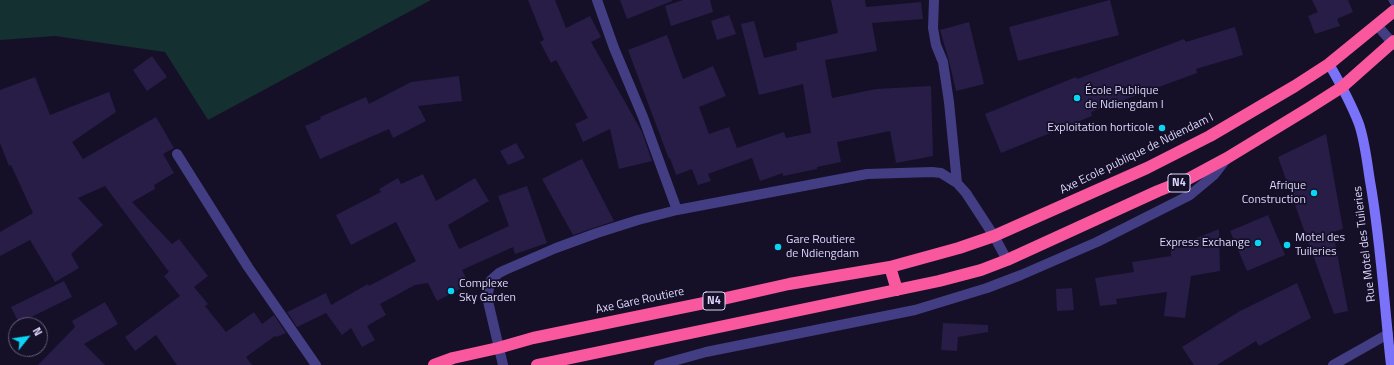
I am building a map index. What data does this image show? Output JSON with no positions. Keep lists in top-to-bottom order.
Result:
{
  "streets": {
    "highway": ["Axe Ecole publique de Ndiendam I", "N4", "Axe Gare Routiere"],
    "street": ["Rue Motel des Tuileries"]
  },
  "crossings": [
    ["Axe Ecole publique de Ndiendam I", "Rue Motel des Tuileries"],
    ["Axe Ecole publique de Ndiendam I", "Axe Gare Routiere"],
    ["N4", "Rue Motel des Tuileries"]
  ],
  "places": [
    "École Publique de Ndiengdam I",
    "Exploitation horticole",
    "Afrique Construction",
    "Express Exchange",
    "Motel des Tuileries",
    "Gare Routiere de Ndiengdam",
    "Complexe Sky Garden"
  ],
  "north": "top right"
}
